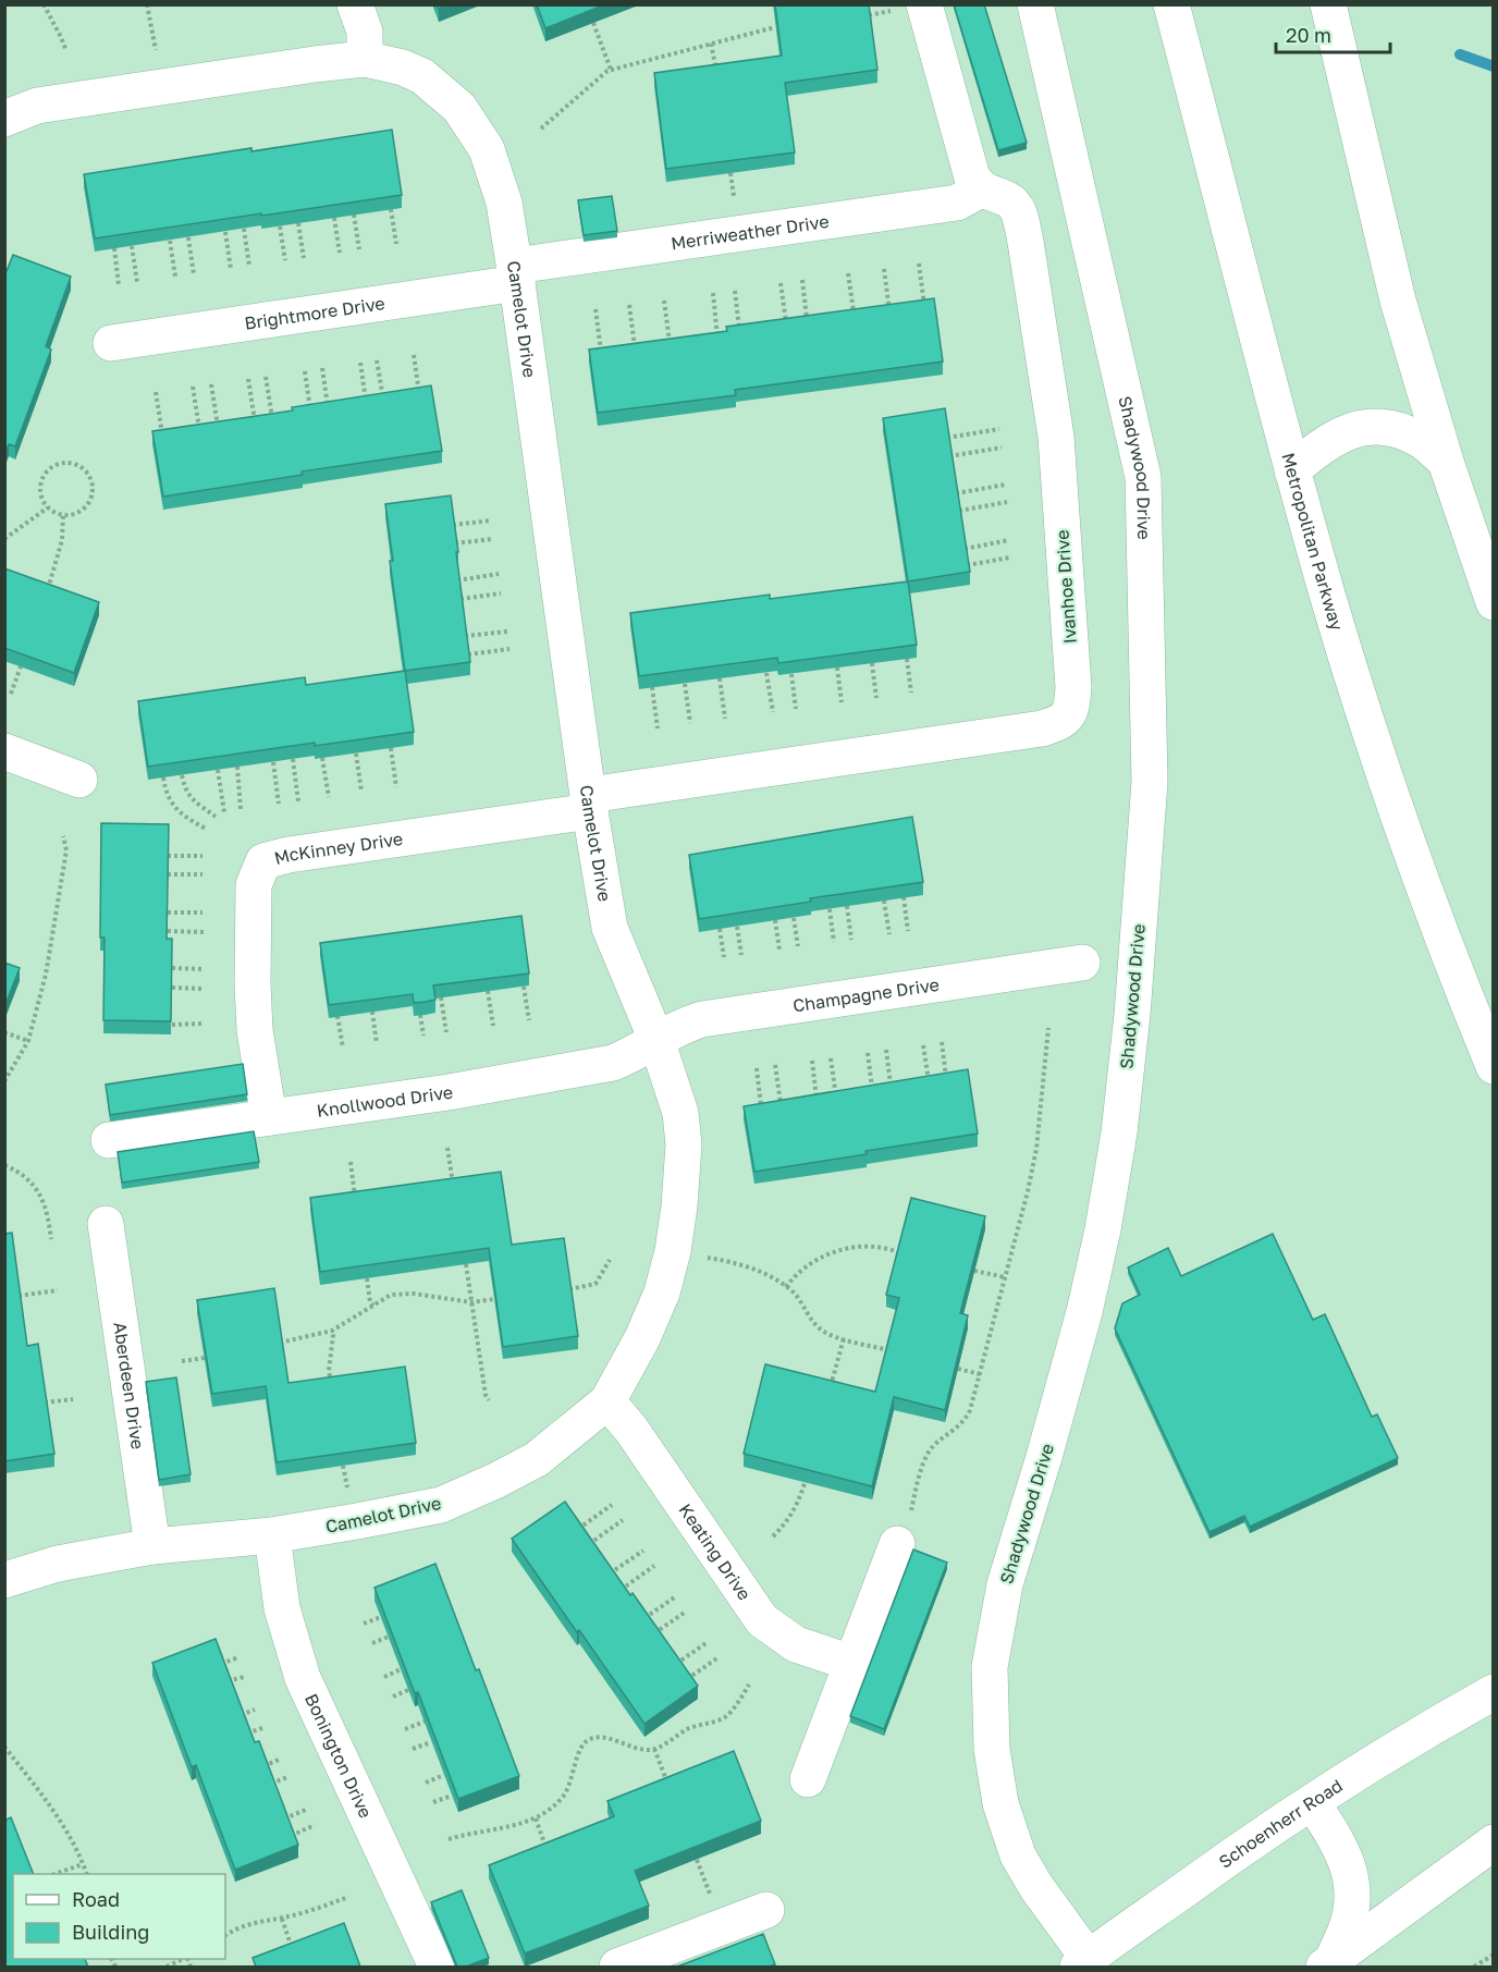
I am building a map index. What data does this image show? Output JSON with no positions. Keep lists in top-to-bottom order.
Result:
{
  "streets": {
    "street": [
      "Merriweather Drive",
      "Brightmore Drive",
      "Camelot Drive",
      "Shadywood Drive",
      "Metropolitan Parkway",
      "Ivanhoe Drive",
      "McKinney Drive",
      "Champagne Drive",
      "Knollwood Drive",
      "Aberdeen Drive",
      "Keating Drive",
      "Bonington Drive",
      "Schoenherr Road"
    ]
  },
  "crossings": [
    ["Merriweather Drive", "Brightmore Drive"],
    ["Merriweather Drive", "Camelot Drive"],
    ["Merriweather Drive", "Ivanhoe Drive"],
    ["Brightmore Drive", "Camelot Drive"],
    ["Camelot Drive", "Ivanhoe Drive"],
    ["Camelot Drive", "McKinney Drive"],
    ["Camelot Drive", "Champagne Drive"],
    ["Camelot Drive", "Knollwood Drive"],
    ["Camelot Drive", "Aberdeen Drive"],
    ["Camelot Drive", "Keating Drive"],
    ["Camelot Drive", "Bonington Drive"],
    ["Shadywood Drive", "Schoenherr Road"],
    ["Ivanhoe Drive", "McKinney Drive"],
    ["McKinney Drive", "Knollwood Drive"],
    ["Champagne Drive", "Knollwood Drive"]
  ],
  "legend": ["Road", "Building"],
  "scale_bar": "20 m"
}
